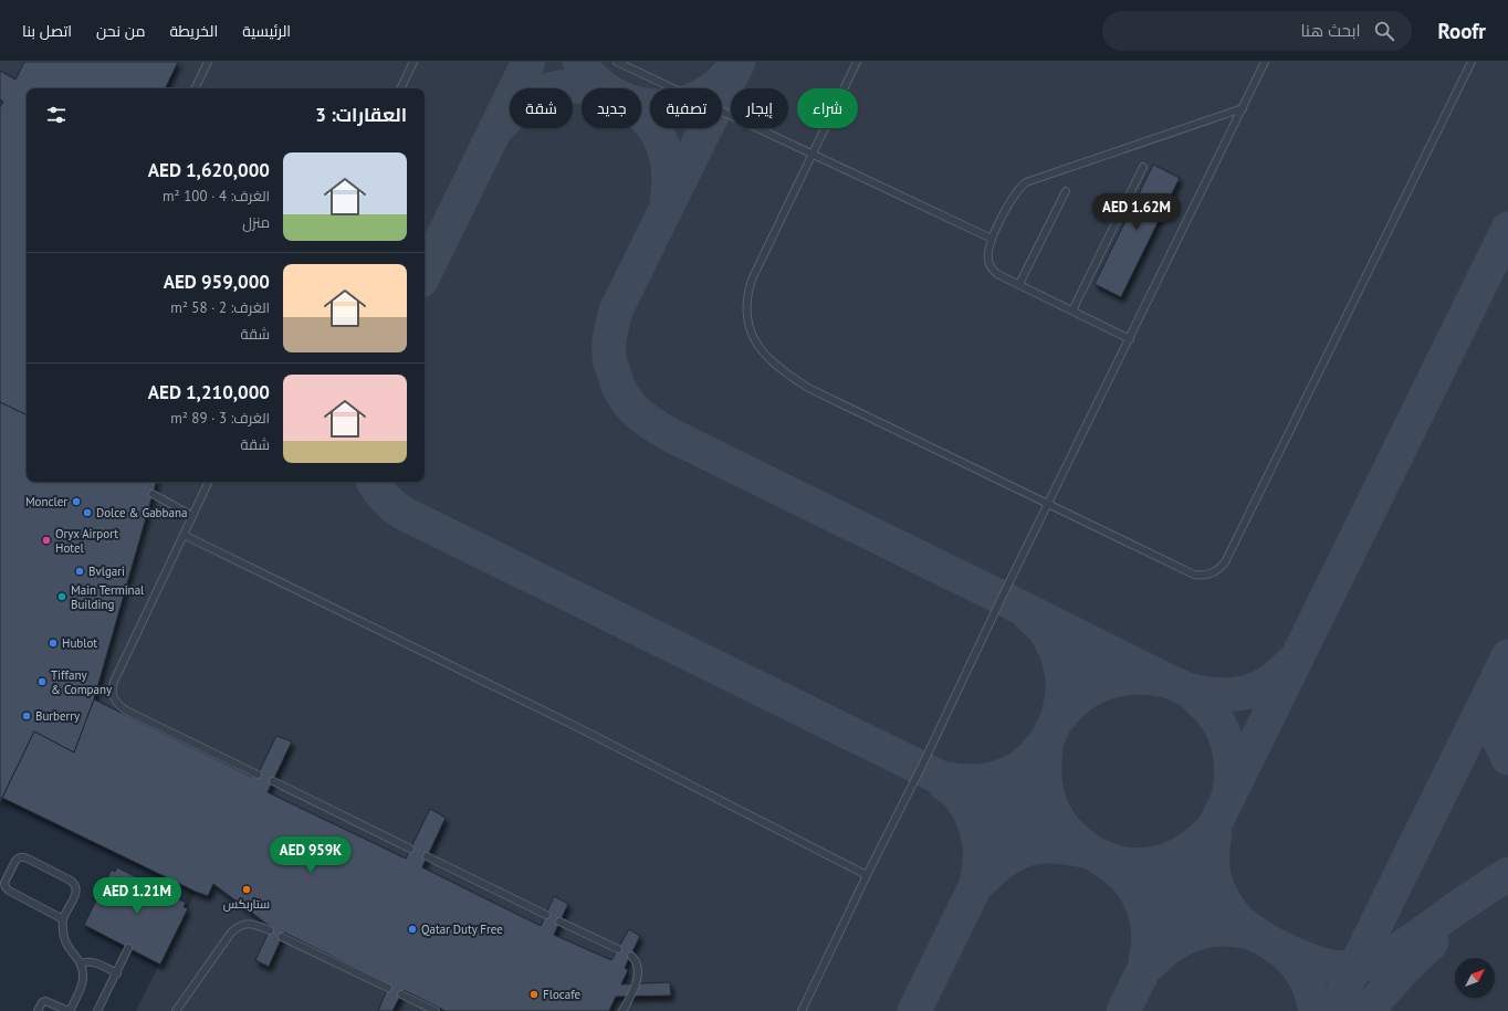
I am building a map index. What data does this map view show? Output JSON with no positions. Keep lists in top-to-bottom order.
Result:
{
  "places": [
    "Moncler",
    "Dolce & Gabbana",
    "Oryx Airport Hotel",
    "Bvlgari",
    "Main Terminal Building",
    "Hublot",
    "Tiffany & Company",
    "Burberry",
    "ستاربكس",
    "Qatar Duty Free",
    "Flocafe"
  ],
  "north": "top right",
  "page": {
    "header": "Roofr",
    "search": "ابحث هنا",
    "nav": [
      "الرئيسية",
      "الخريطة",
      "من نحن",
      "اتصل بنا"
    ],
    "chip": [
      "شراء",
      "إيجار",
      "تصفية",
      "جديد",
      "شقة"
    ],
    "heading": "العقارات: 3",
    "list": [
      {
        "name": "AED 1,620,000",
        "note": "الغرف: 4 · 100 m² · منزل"
      },
      {
        "name": "AED 959,000",
        "note": "الغرف: 2 · 58 m² · شقة"
      },
      {
        "name": "AED 1,210,000",
        "note": "الغرف: 3 · 89 m² · شقة"
      }
    ],
    "price": ["AED 1.62M", "AED 959K", "AED 1.21M"]
  }
}
